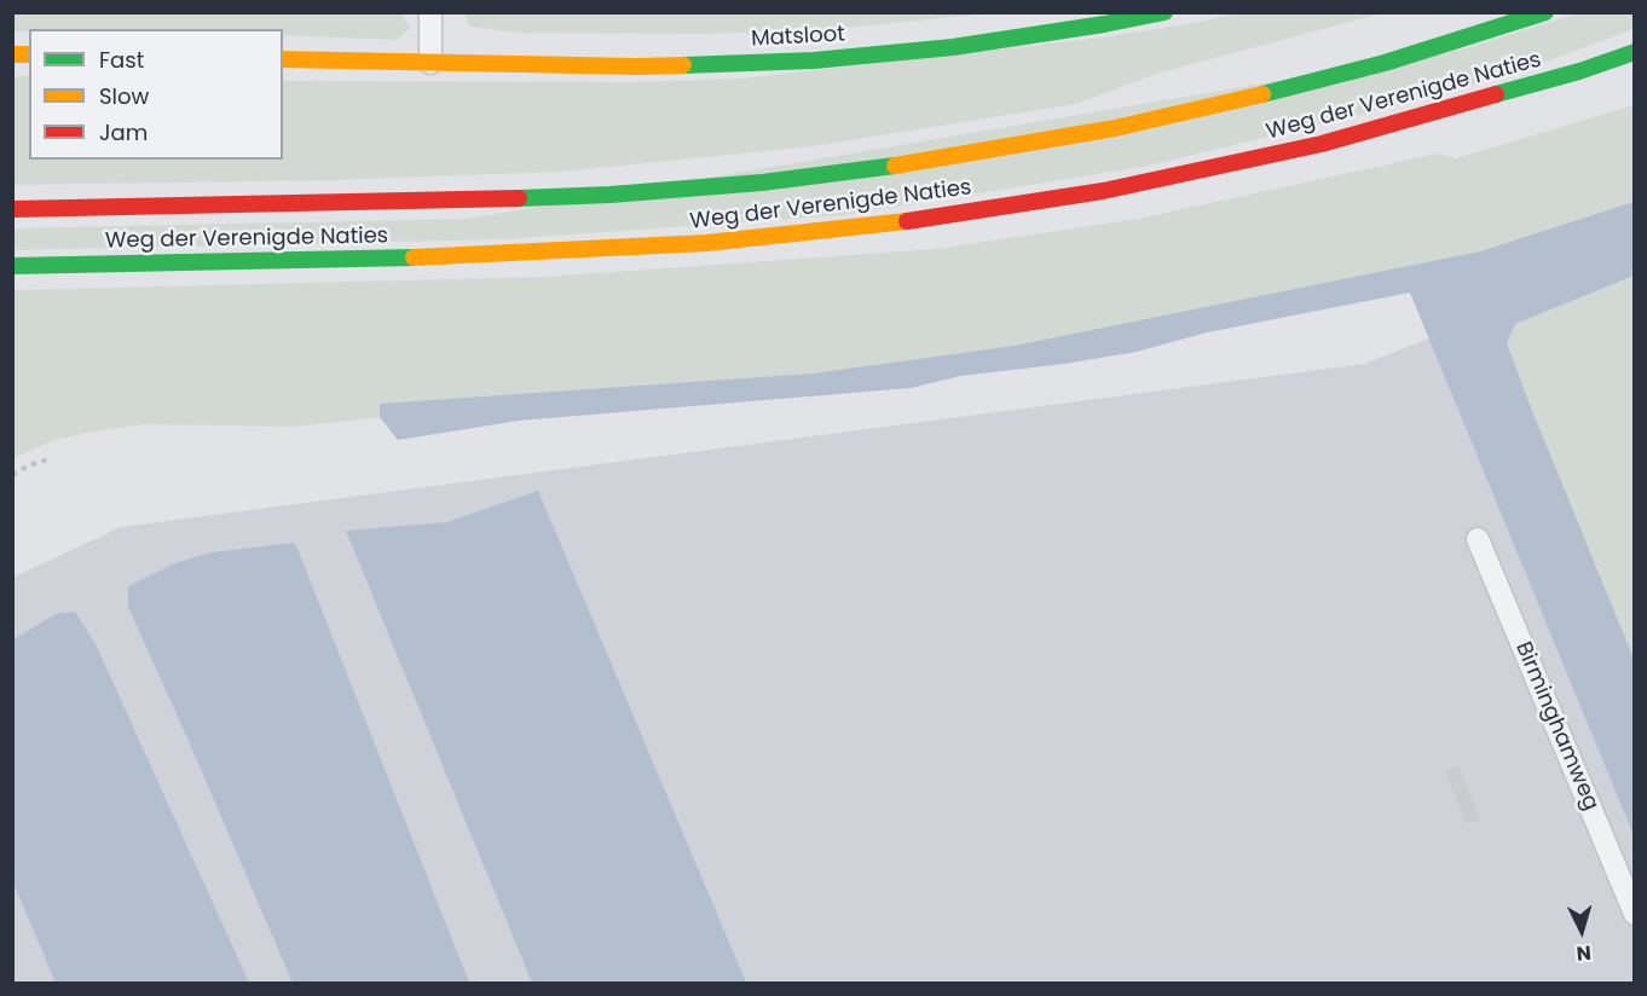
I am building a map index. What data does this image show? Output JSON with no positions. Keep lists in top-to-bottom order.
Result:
{
  "streets": {
    "main road": ["Matsloot", "Weg der Verenigde Naties"],
    "street": ["Birminghamweg"]
  },
  "legend": ["Fast", "Slow", "Jam"],
  "north": "bottom"
}
